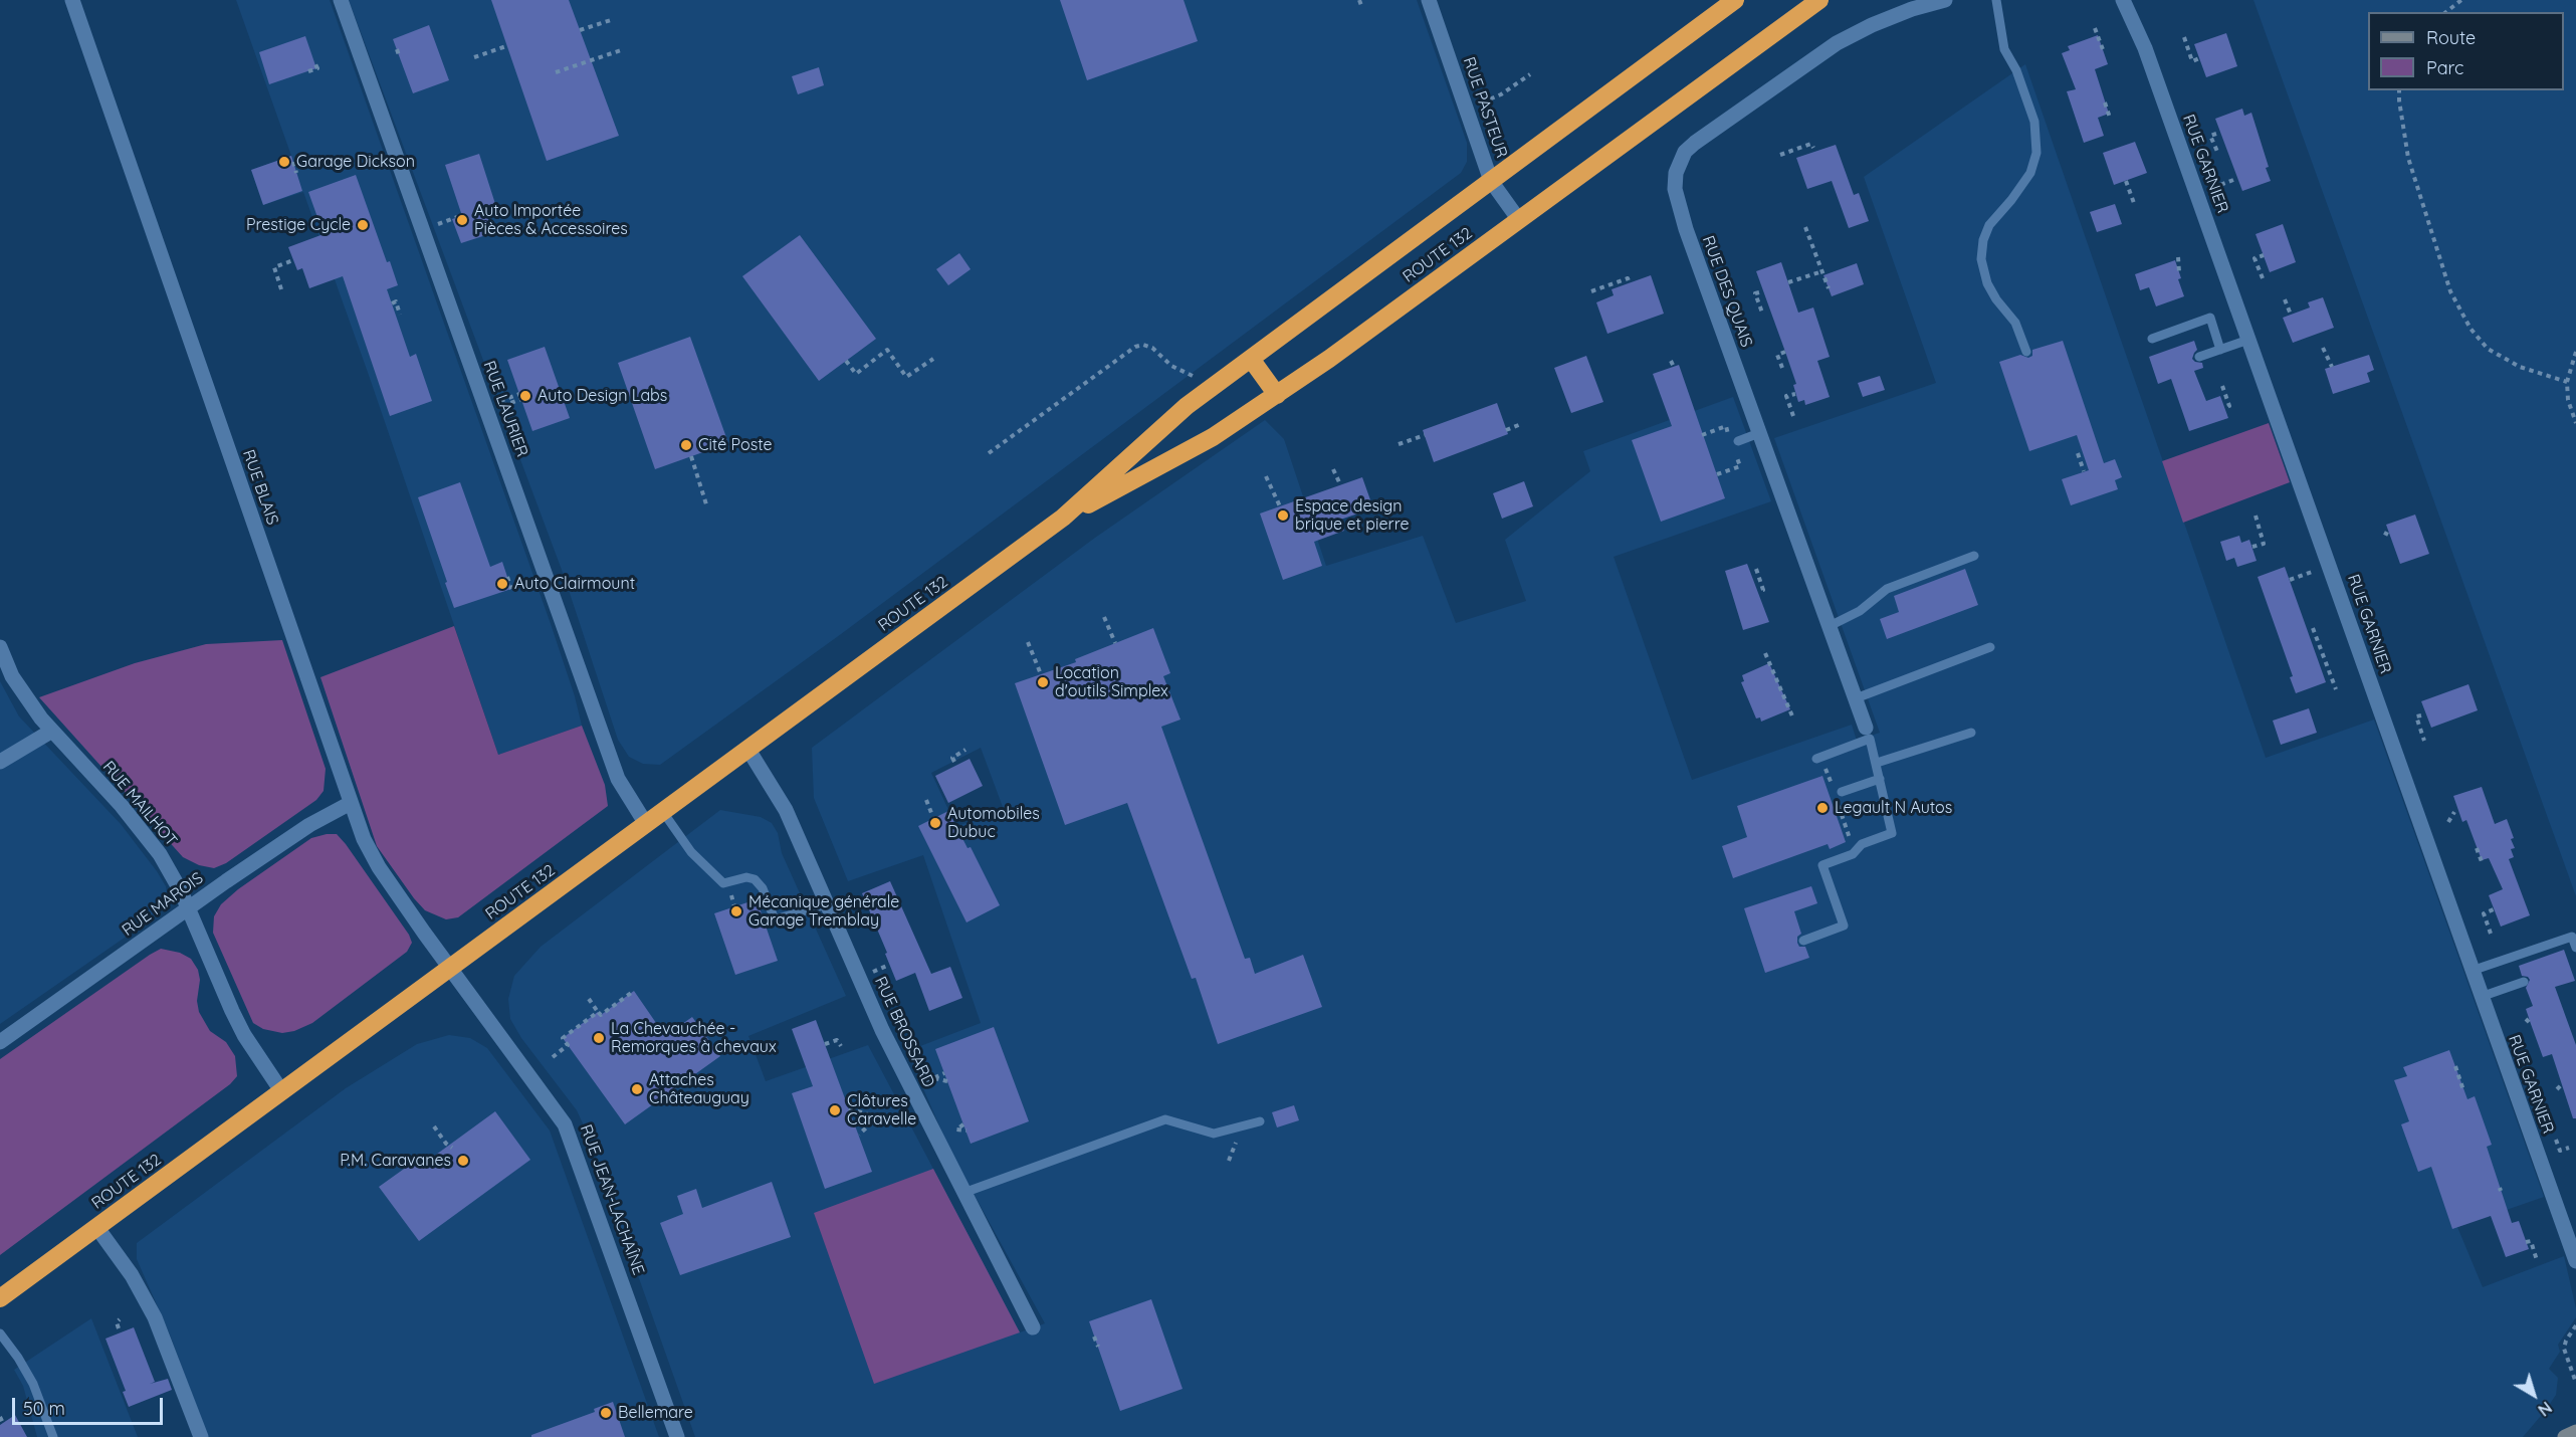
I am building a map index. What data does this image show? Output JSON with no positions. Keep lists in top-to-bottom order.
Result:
{
  "streets": {
    "highway": ["ROUTE 132"],
    "street": [
      "RUE PASTEUR",
      "RUE GARNIER",
      "RUE DES QUAIS",
      "RUE LAURIER",
      "RUE BLAIS",
      "RUE MAILHOT",
      "RUE MAROIS",
      "RUE BROSSARD",
      "RUE JEAN-LACHAÎNE"
    ]
  },
  "crossings": [
    ["RUE PASTEUR", "ROUTE 132"],
    ["ROUTE 132", "RUE LAURIER"],
    ["ROUTE 132", "RUE BLAIS"],
    ["ROUTE 132", "RUE MAILHOT"],
    ["ROUTE 132", "RUE BROSSARD"],
    ["ROUTE 132", "RUE JEAN-LACHAÎNE"],
    ["RUE BLAIS", "RUE MAROIS"],
    ["RUE BLAIS", "RUE JEAN-LACHAÎNE"],
    ["RUE MAILHOT", "RUE MAROIS"]
  ],
  "places": [
    "Garage Dickson",
    "Auto Importée Pièces & Accessoires",
    "Prestige Cycle",
    "Auto Design Labs",
    "Cité Poste",
    "Espace design brique et pierre",
    "Auto Clairmount",
    "Location d'outils Simplex",
    "Legault N Autos",
    "Automobiles Dubuc",
    "Mécanique générale Garage Tremblay",
    "La Chevauchée - Remorques à chevaux",
    "Attaches Châteauguay",
    "Clôtures Caravelle",
    "P.M. Caravanes",
    "Bellemare"
  ],
  "legend": ["Route", "Parc"],
  "scale_bar": "50 m",
  "north": "bottom right"
}
